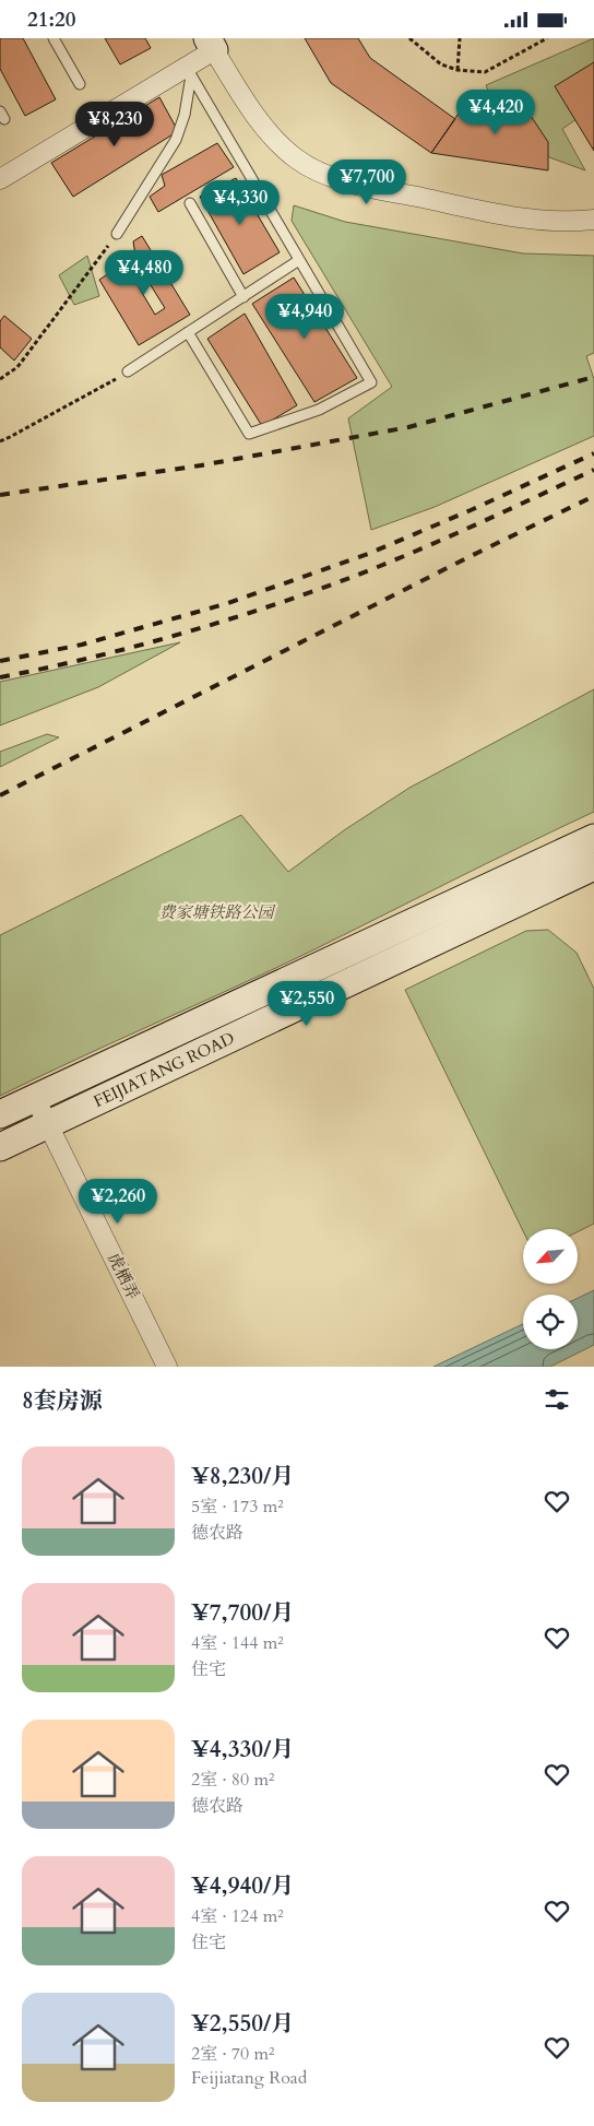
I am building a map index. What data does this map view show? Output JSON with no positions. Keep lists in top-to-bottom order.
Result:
{
  "streets": {
    "street": ["FEIJIATANG ROAD", "虎栖弄"]
  },
  "crossings": [
    ["FEIJIATANG ROAD", "虎栖弄"]
  ],
  "parks": ["费家塘铁路公园"],
  "north": "bottom left",
  "page": {
    "status": "21:20",
    "price": [
      "¥4,420",
      "¥8,230",
      "¥7,700",
      "¥4,330",
      "¥4,480",
      "¥4,940",
      "¥2,550",
      "¥2,260"
    ],
    "heading": "8套房源",
    "list": [
      {
        "name": "¥8,230/月",
        "note": "5室 · 173 m² · 德农路"
      },
      {
        "name": "¥7,700/月",
        "note": "4室 · 144 m² · 住宅"
      },
      {
        "name": "¥4,330/月",
        "note": "2室 · 80 m² · 德农路"
      },
      {
        "name": "¥4,940/月",
        "note": "4室 · 124 m² · 住宅"
      },
      {
        "name": "¥2,550/月",
        "note": "2室 · 70 m² · Feijiatang Road"
      }
    ]
  }
}
